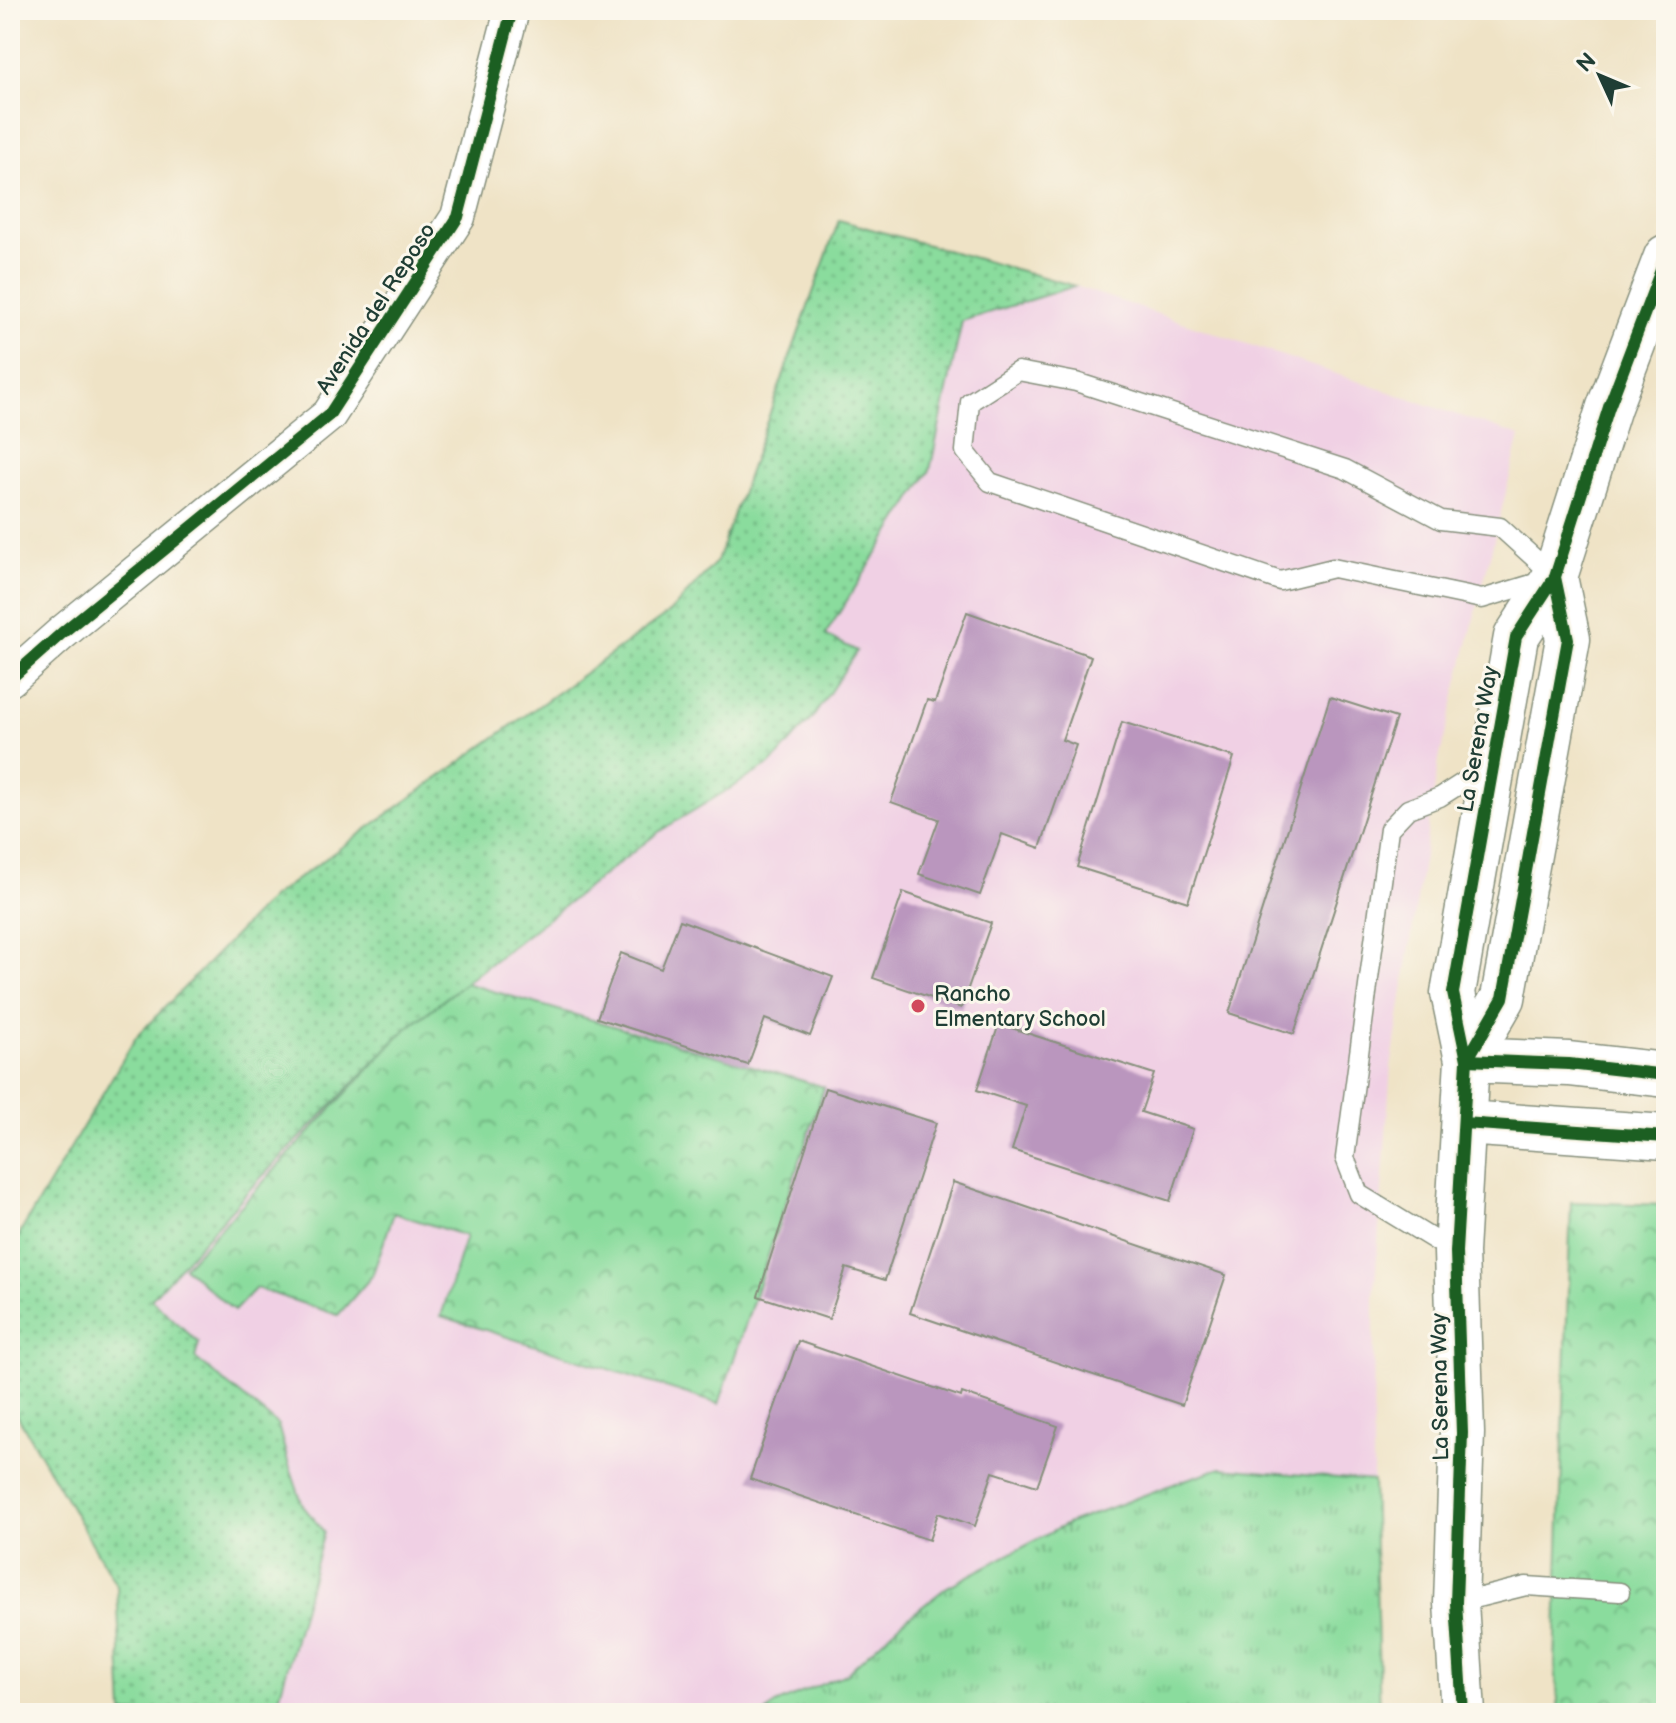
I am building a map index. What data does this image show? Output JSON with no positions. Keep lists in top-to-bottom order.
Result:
{
  "streets": {
    "main road": ["La Serena Way"],
    "street": ["Avenida del Reposo"]
  },
  "places": ["Rancho Elmentary School"],
  "north": "top left"
}
